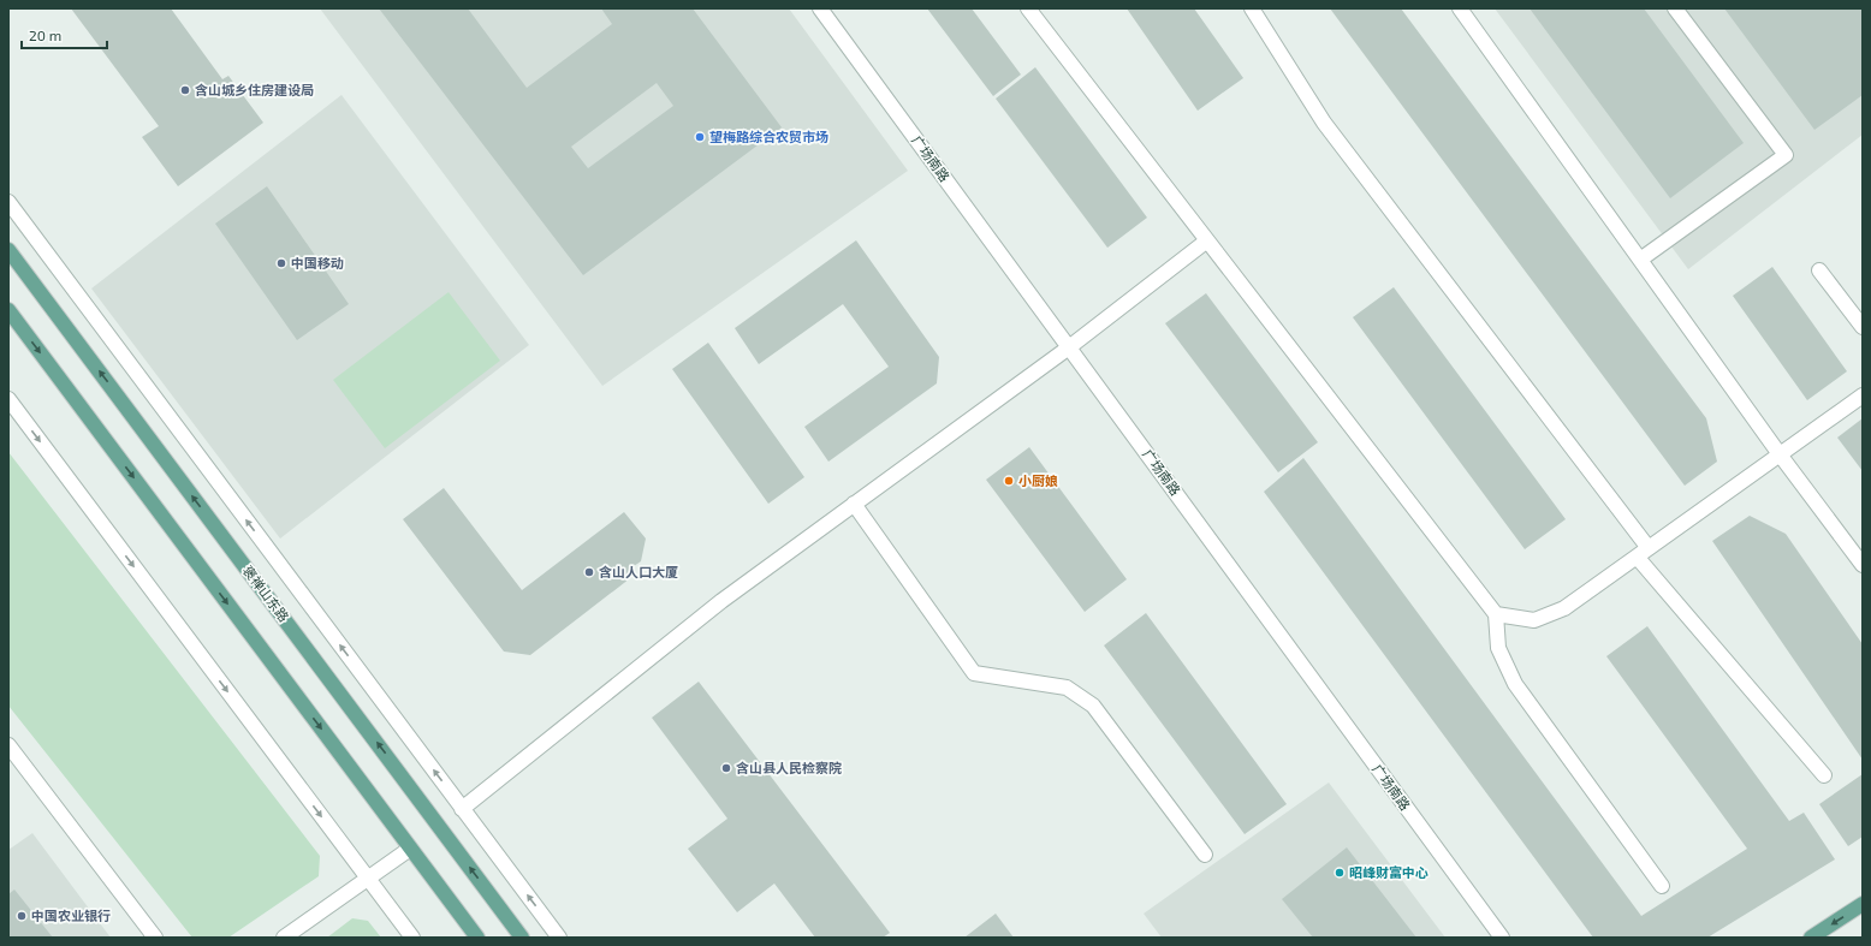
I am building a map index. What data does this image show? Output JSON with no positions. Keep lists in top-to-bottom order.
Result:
{
  "streets": {
    "main road": ["褒禅山东路"],
    "street": ["广场南路"]
  },
  "places": [
    "含山城乡住房建设局",
    "望梅路综合农贸市场",
    "中国移动",
    "小厨娘",
    "含山人口大厦",
    "含山县人民检察院",
    "昭峰财富中心",
    "中国农业银行"
  ],
  "scale_bar": "20 m"
}
